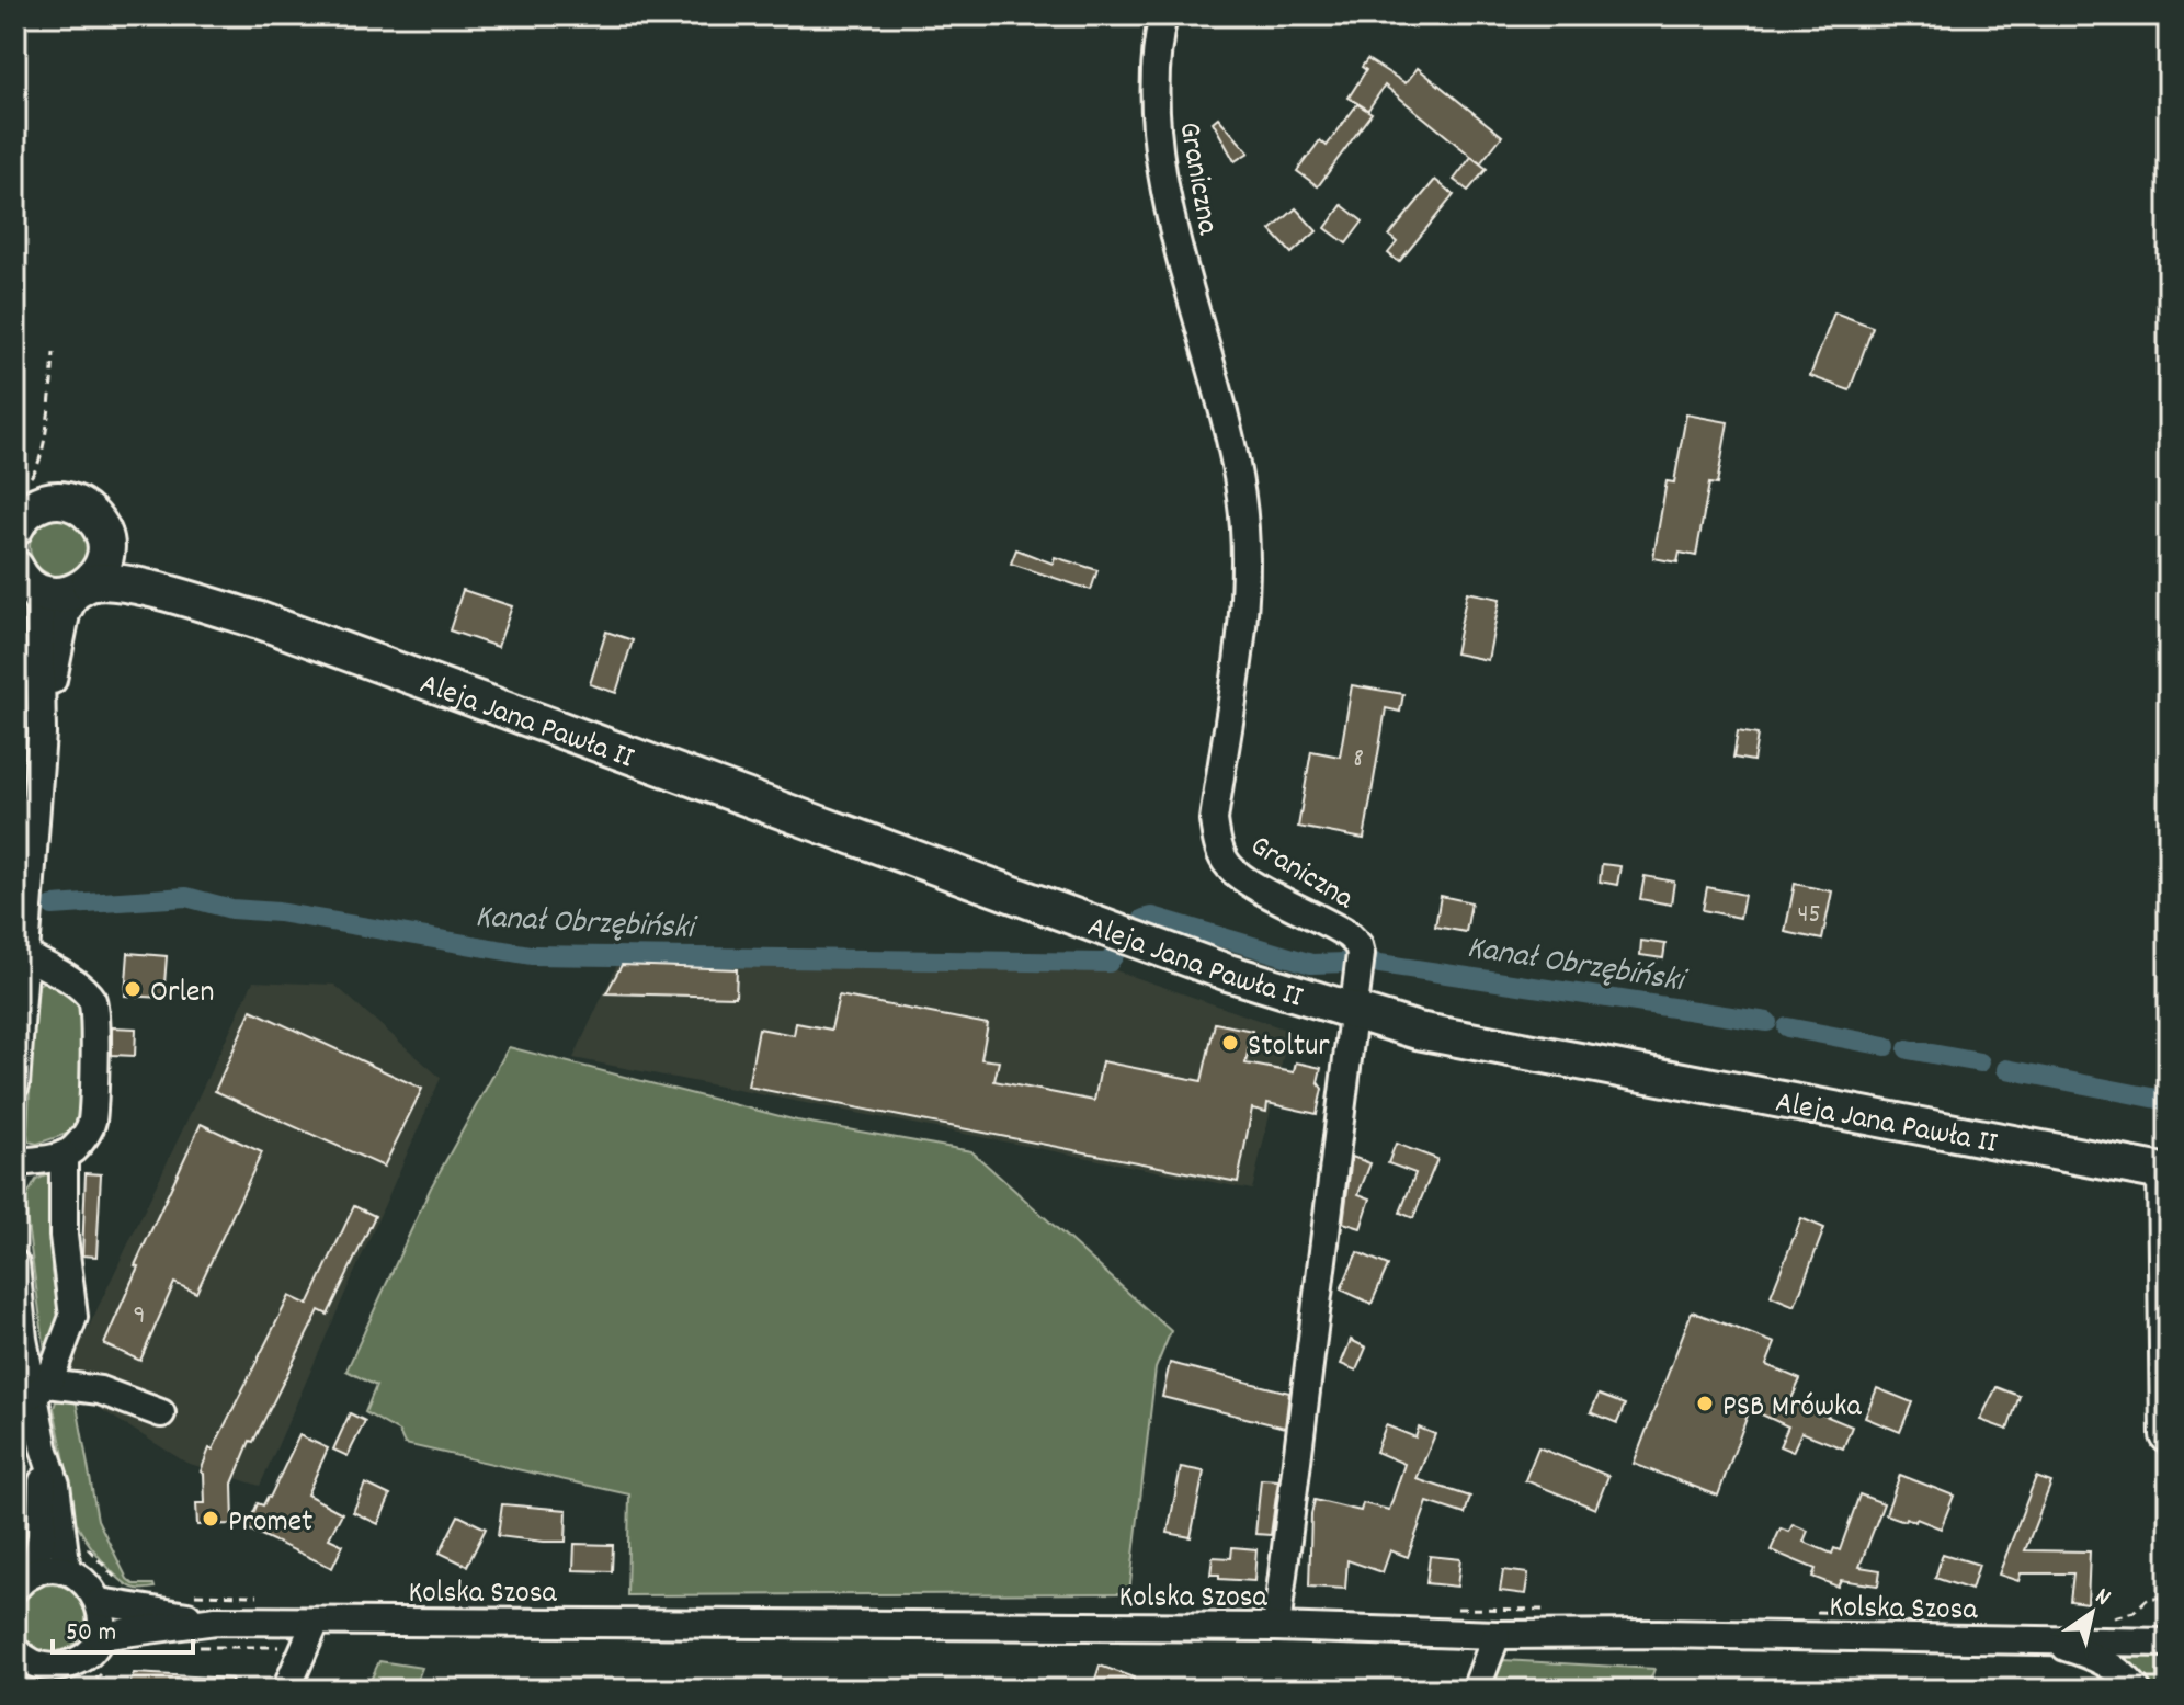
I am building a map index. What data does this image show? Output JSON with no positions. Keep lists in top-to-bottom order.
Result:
{
  "streets": {
    "main road": ["Aleja Jana Pawła II"],
    "street": ["Graniczna", "Kolska Szosa"]
  },
  "crossings": [
    ["Graniczna", "Aleja Jana Pawła II"],
    ["Graniczna", "Kolska Szosa"]
  ],
  "water": ["Kanał Obrzębiński"],
  "places": [
    "Orlen",
    "Stoltur",
    "PSB Mrówka",
    "Promet"
  ],
  "house_numbers": ["8", "45", "9"],
  "scale_bar": "50 m",
  "north": "top right"
}
